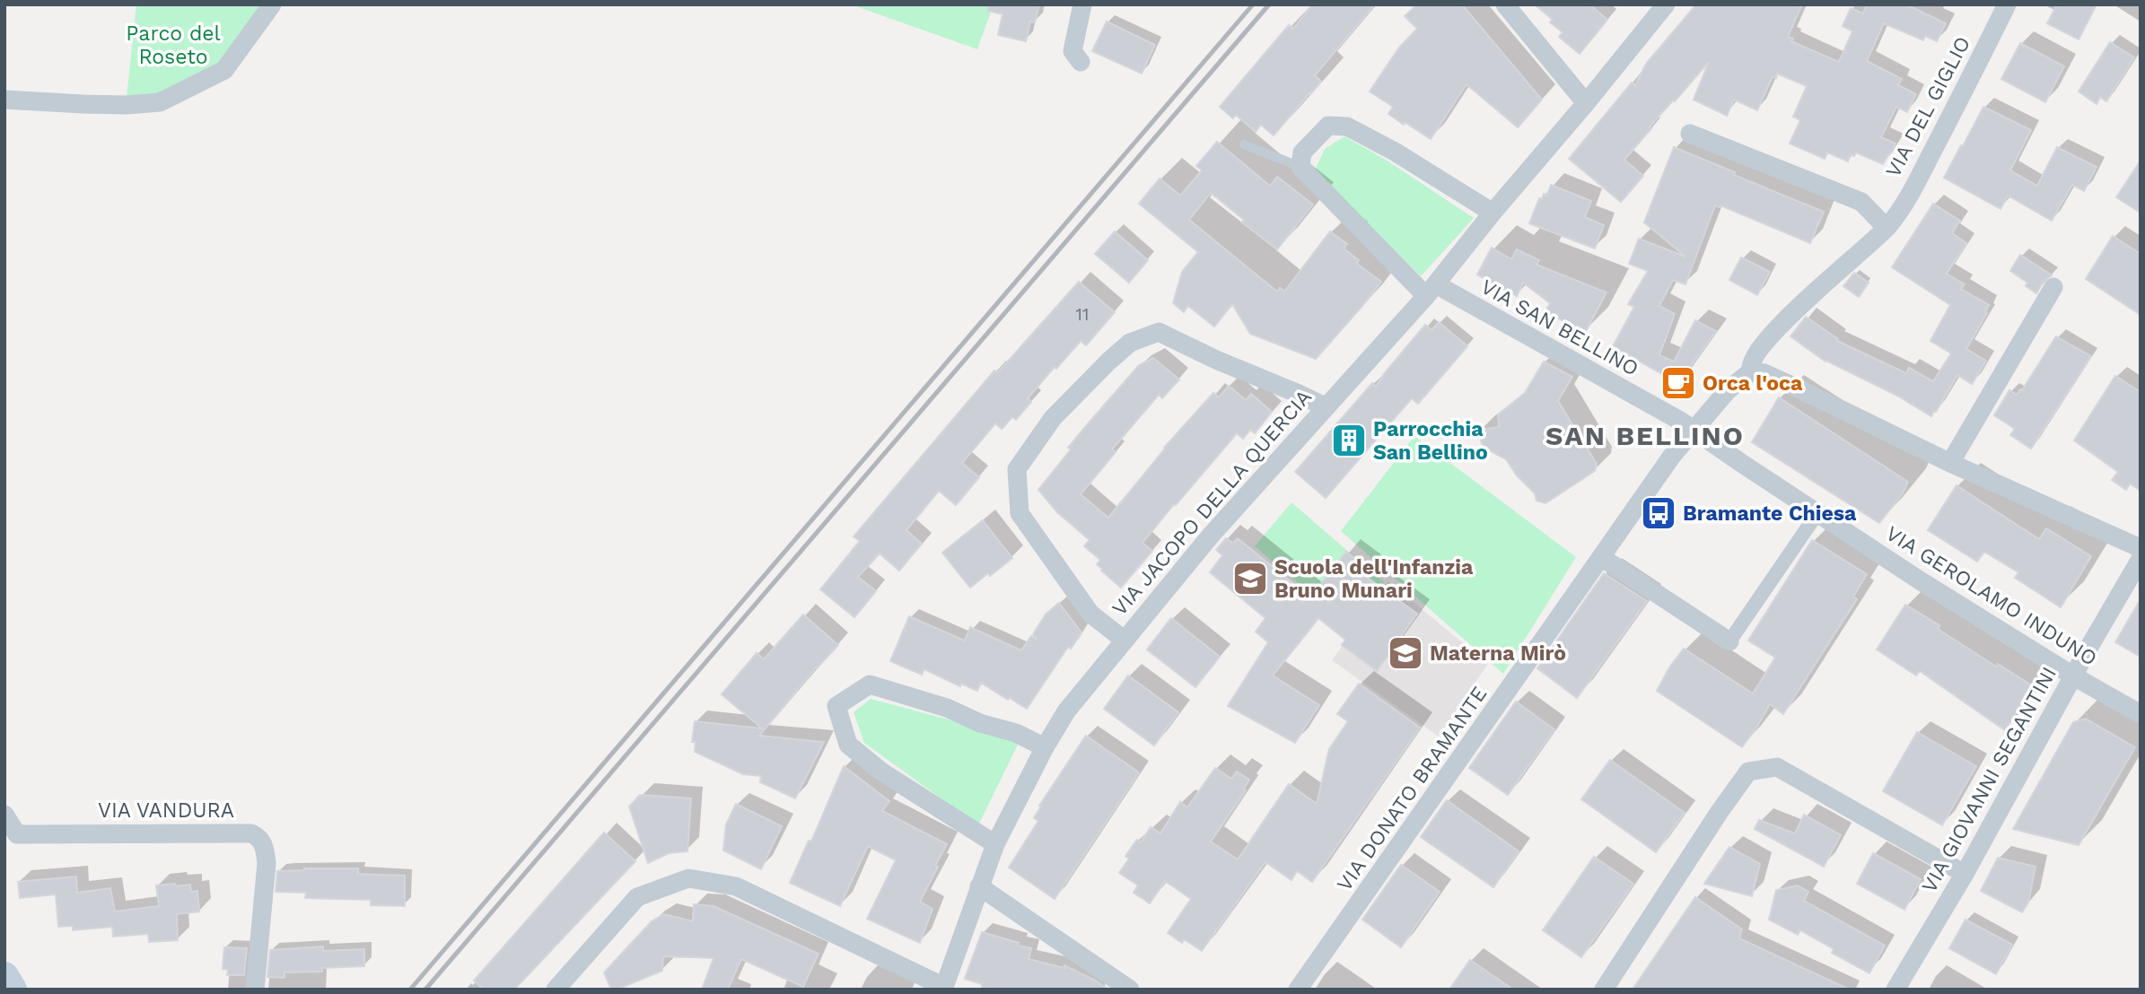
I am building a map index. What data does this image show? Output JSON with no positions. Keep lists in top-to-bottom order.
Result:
{
  "streets": {
    "street": [
      "VIA DEL GIGLIO",
      "VIA SAN BELLINO",
      "VIA JACOPO DELLA QUERCIA",
      "VIA GEROLAMO INDUNO",
      "VIA GIOVANNI SEGANTINI",
      "VIA DONATO BRAMANTE",
      "VIA VANDURA"
    ]
  },
  "crossings": [
    ["VIA DEL GIGLIO", "VIA DONATO BRAMANTE"],
    ["VIA SAN BELLINO", "VIA JACOPO DELLA QUERCIA"],
    ["VIA SAN BELLINO", "VIA GEROLAMO INDUNO"],
    ["VIA SAN BELLINO", "VIA DONATO BRAMANTE"],
    ["VIA GEROLAMO INDUNO", "VIA GIOVANNI SEGANTINI"],
    ["VIA GEROLAMO INDUNO", "VIA DONATO BRAMANTE"]
  ],
  "districts": ["SAN BELLINO"],
  "parks": ["Parco del Roseto"],
  "places": {
    "cafe": ["Orca l'oca"],
    "building": ["Parrocchia San Bellino"],
    "bus stop": ["Bramante Chiesa"],
    "school or university": ["Scuola dell'Infanzia Bruno Munari", "Materna Mirò"]
  },
  "house_numbers": ["11"]
}
